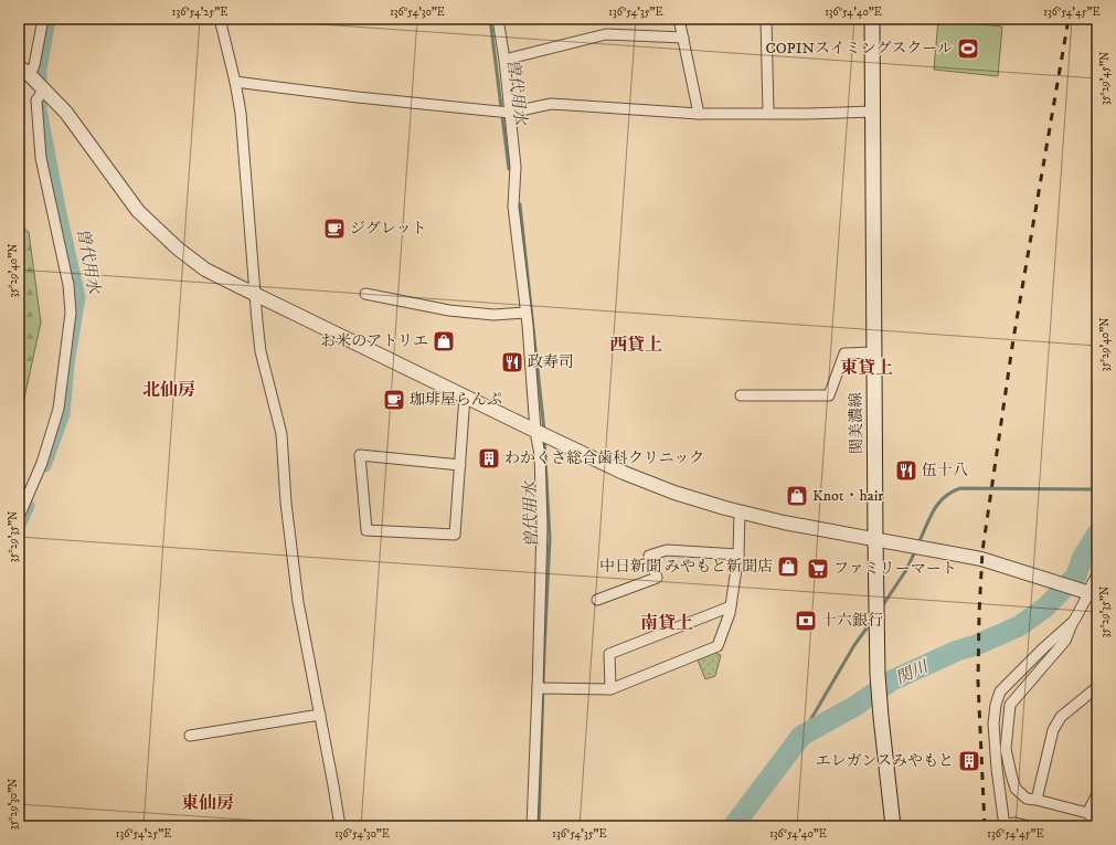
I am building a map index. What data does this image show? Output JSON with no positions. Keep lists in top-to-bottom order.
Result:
{
  "streets": {
    "main road": ["関美濃線"]
  },
  "districts": [
    "西貸上",
    "東貸上",
    "北仙房",
    "南貸上",
    "東仙房"
  ],
  "water": ["曽代用水", "関川"],
  "places": {
    "sports": ["COPINスイミングスクール"],
    "cafe": ["ジグレット", "珈琲屋らんぷ"],
    "shop": ["お米のアトリエ", "Knot・hair", "中日新聞 みやもと新聞店"],
    "restaurant": ["政寿司", "伍十八"],
    "building": ["わかくさ総合歯科クリニック", "エレガンスみやもと"],
    "supermarket": ["ファミリーマート"],
    "bank": ["十六銀行"]
  },
  "coordinates": [
    "136°54'25\"E",
    "136°54'30\"E",
    "136°54'35\"E",
    "136°54'40\"E",
    "136°54'45\"E",
    "35°29'45\"N",
    "35°29'40\"N",
    "35°29'35\"N",
    "35°29'30\"N"
  ]
}
